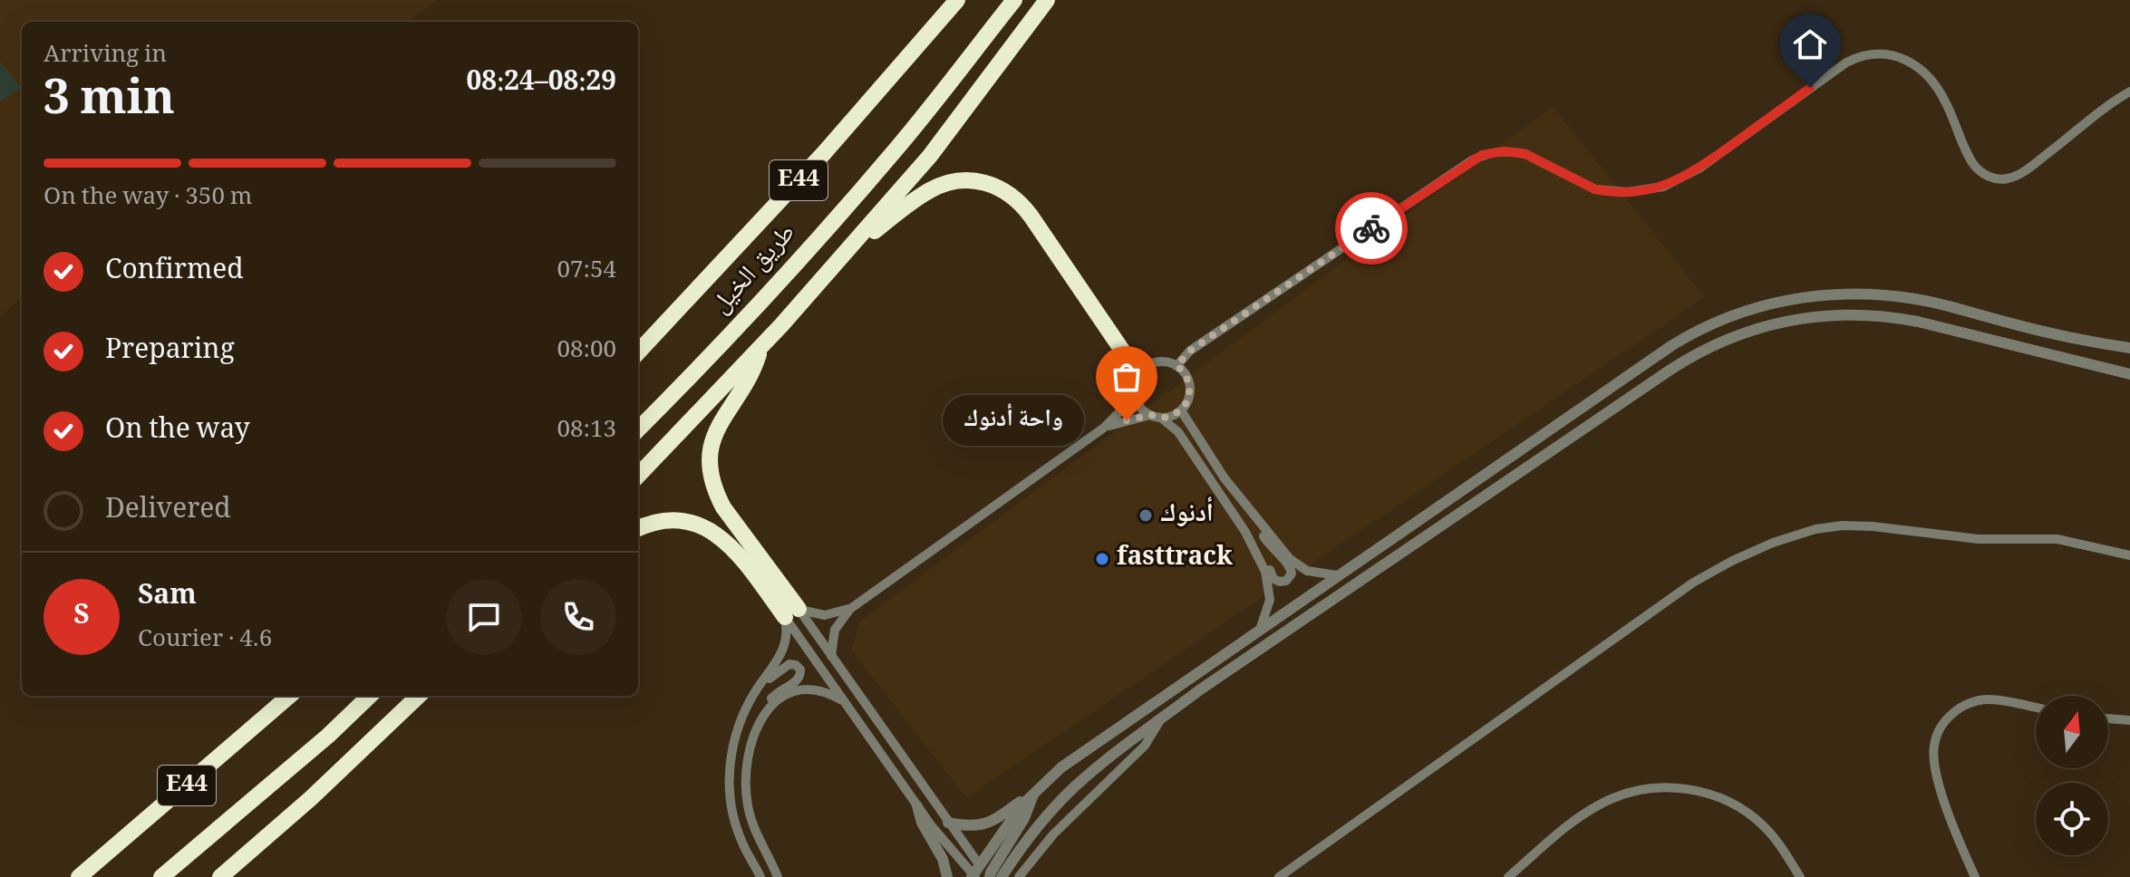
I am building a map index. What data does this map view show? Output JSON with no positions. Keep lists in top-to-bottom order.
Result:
{
  "streets": {
    "highway": ["E44", "طريق الخيل"]
  },
  "places": ["واحة أدنوك", "أدنوك", "fasttrack"],
  "north": "top",
  "page": {
    "heading": ["3 min", "Arriving in", "08:24–08:29"],
    "panel": ["Sam", "Courier · 4.6"],
    "bar": "On the way · 350 m",
    "list": [
      ["Confirmed", "07:54"],
      ["Preparing", "08:00"],
      ["On the way", "08:13"],
      "Delivered"
    ],
    "bubble": "واحة أدنوك",
    "round": "S"
  }
}
